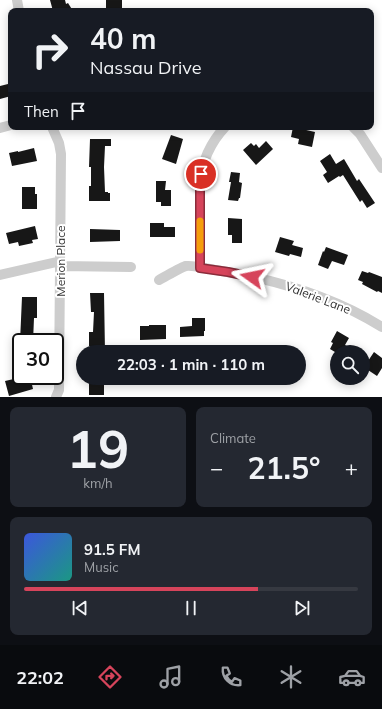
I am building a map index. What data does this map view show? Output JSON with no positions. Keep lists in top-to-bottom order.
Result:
{
  "streets": {
    "street": ["Merion Place", "Valerie Lane"]
  },
  "page": {
    "turn": ["40 m", "Nassau Drive"],
    "then": "Then",
    "limit": "30",
    "trip": "22:03 · 1 min · 110 m",
    "tile": [
      ["19", "km/h"],
      "Climate"
    ],
    "heat": ["−", "21.5°", "+"],
    "song": ["91.5 FM", "Music"],
    "tabs": "22:02"
  }
}
